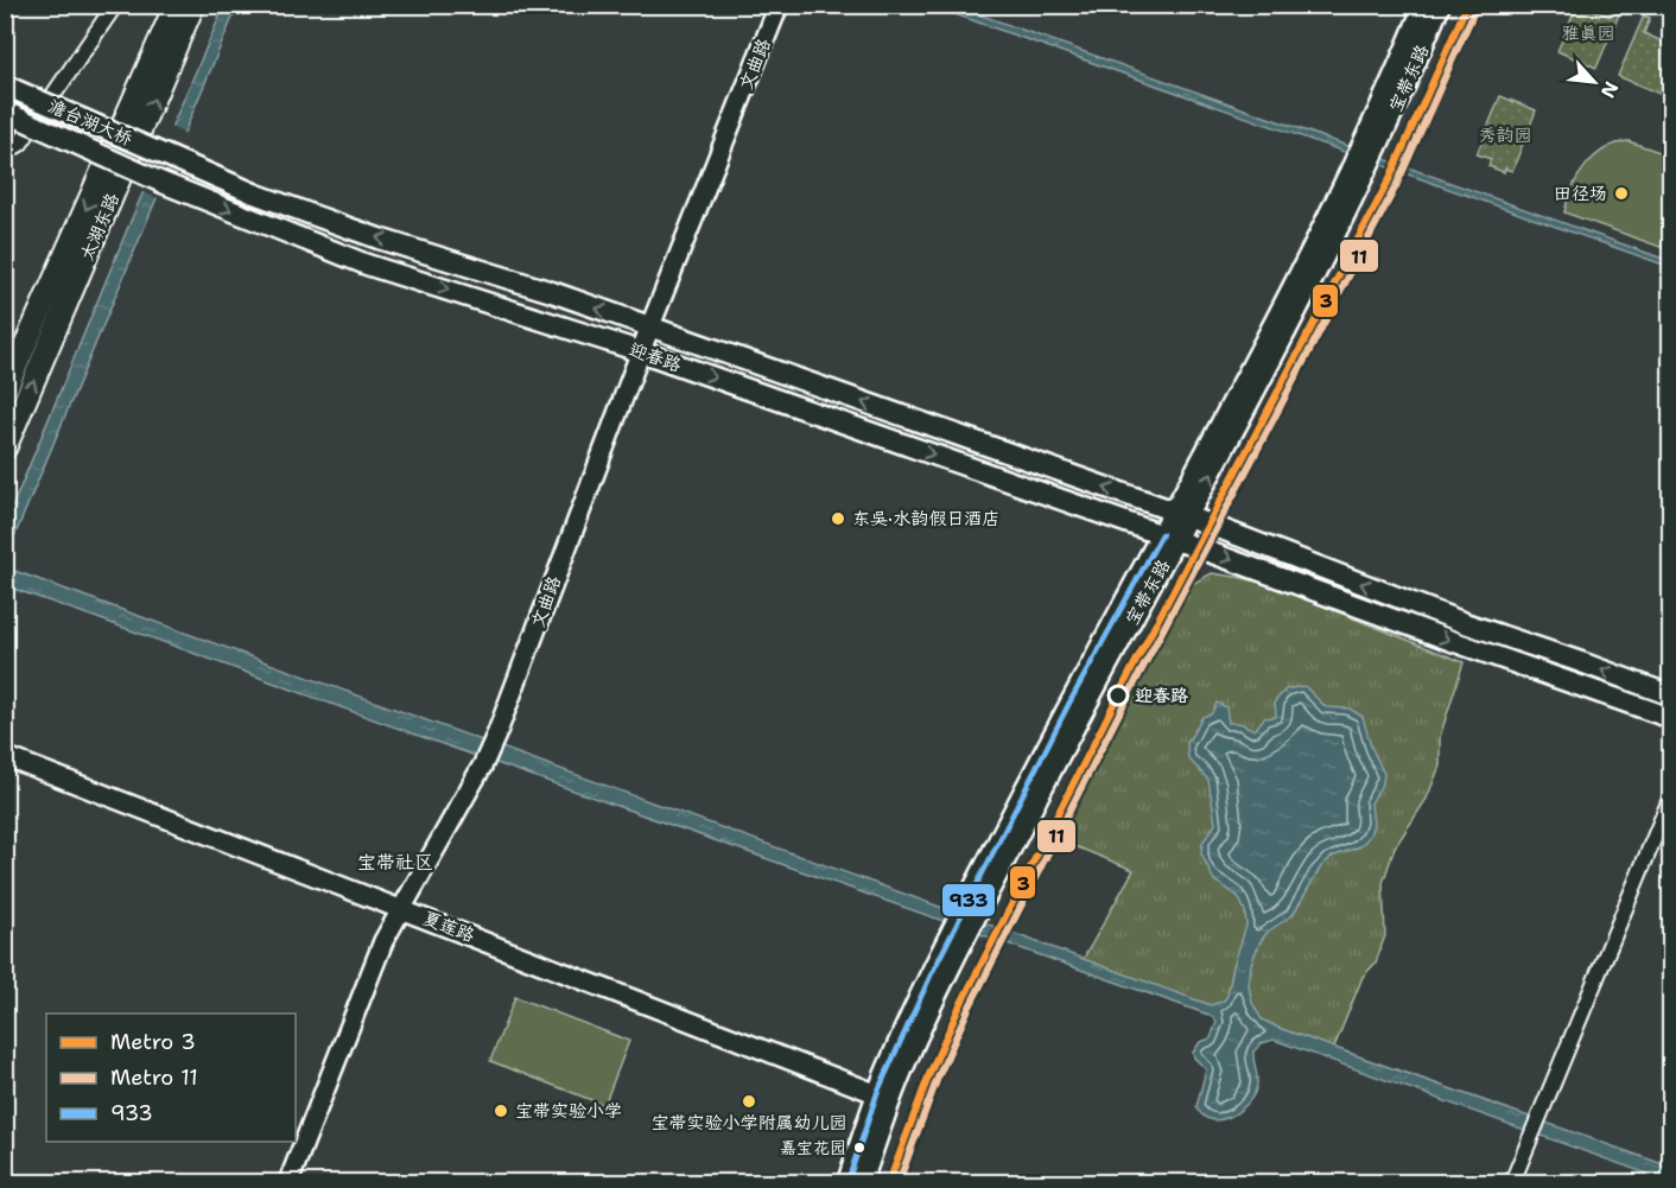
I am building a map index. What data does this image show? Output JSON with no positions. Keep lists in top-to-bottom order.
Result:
{
  "streets": {
    "main road": [
      "宝带东路",
      "澹台湖大桥",
      "太湖东路",
      "迎春路"
    ],
    "street": ["文曲路", "夏莲路"]
  },
  "crossings": [
    ["文曲路", "迎春路"],
    ["文曲路", "夏莲路"],
    ["宝带东路", "迎春路"],
    ["宝带东路", "夏莲路"],
    ["澹台湖大桥", "迎春路"]
  ],
  "districts": ["宝带社区"],
  "parks": ["雅真园", "秀韵园"],
  "places": [
    "田径场",
    "东吴·水韵假日酒店",
    "迎春路",
    "宝带实验小学附属幼儿园",
    "宝带实验小学",
    "嘉宝花园"
  ],
  "lines": ["metro line 3", "metro line 11", "transit line 933"],
  "legend": ["Metro 3", "Metro 11", "933"],
  "north": "bottom right"
}
